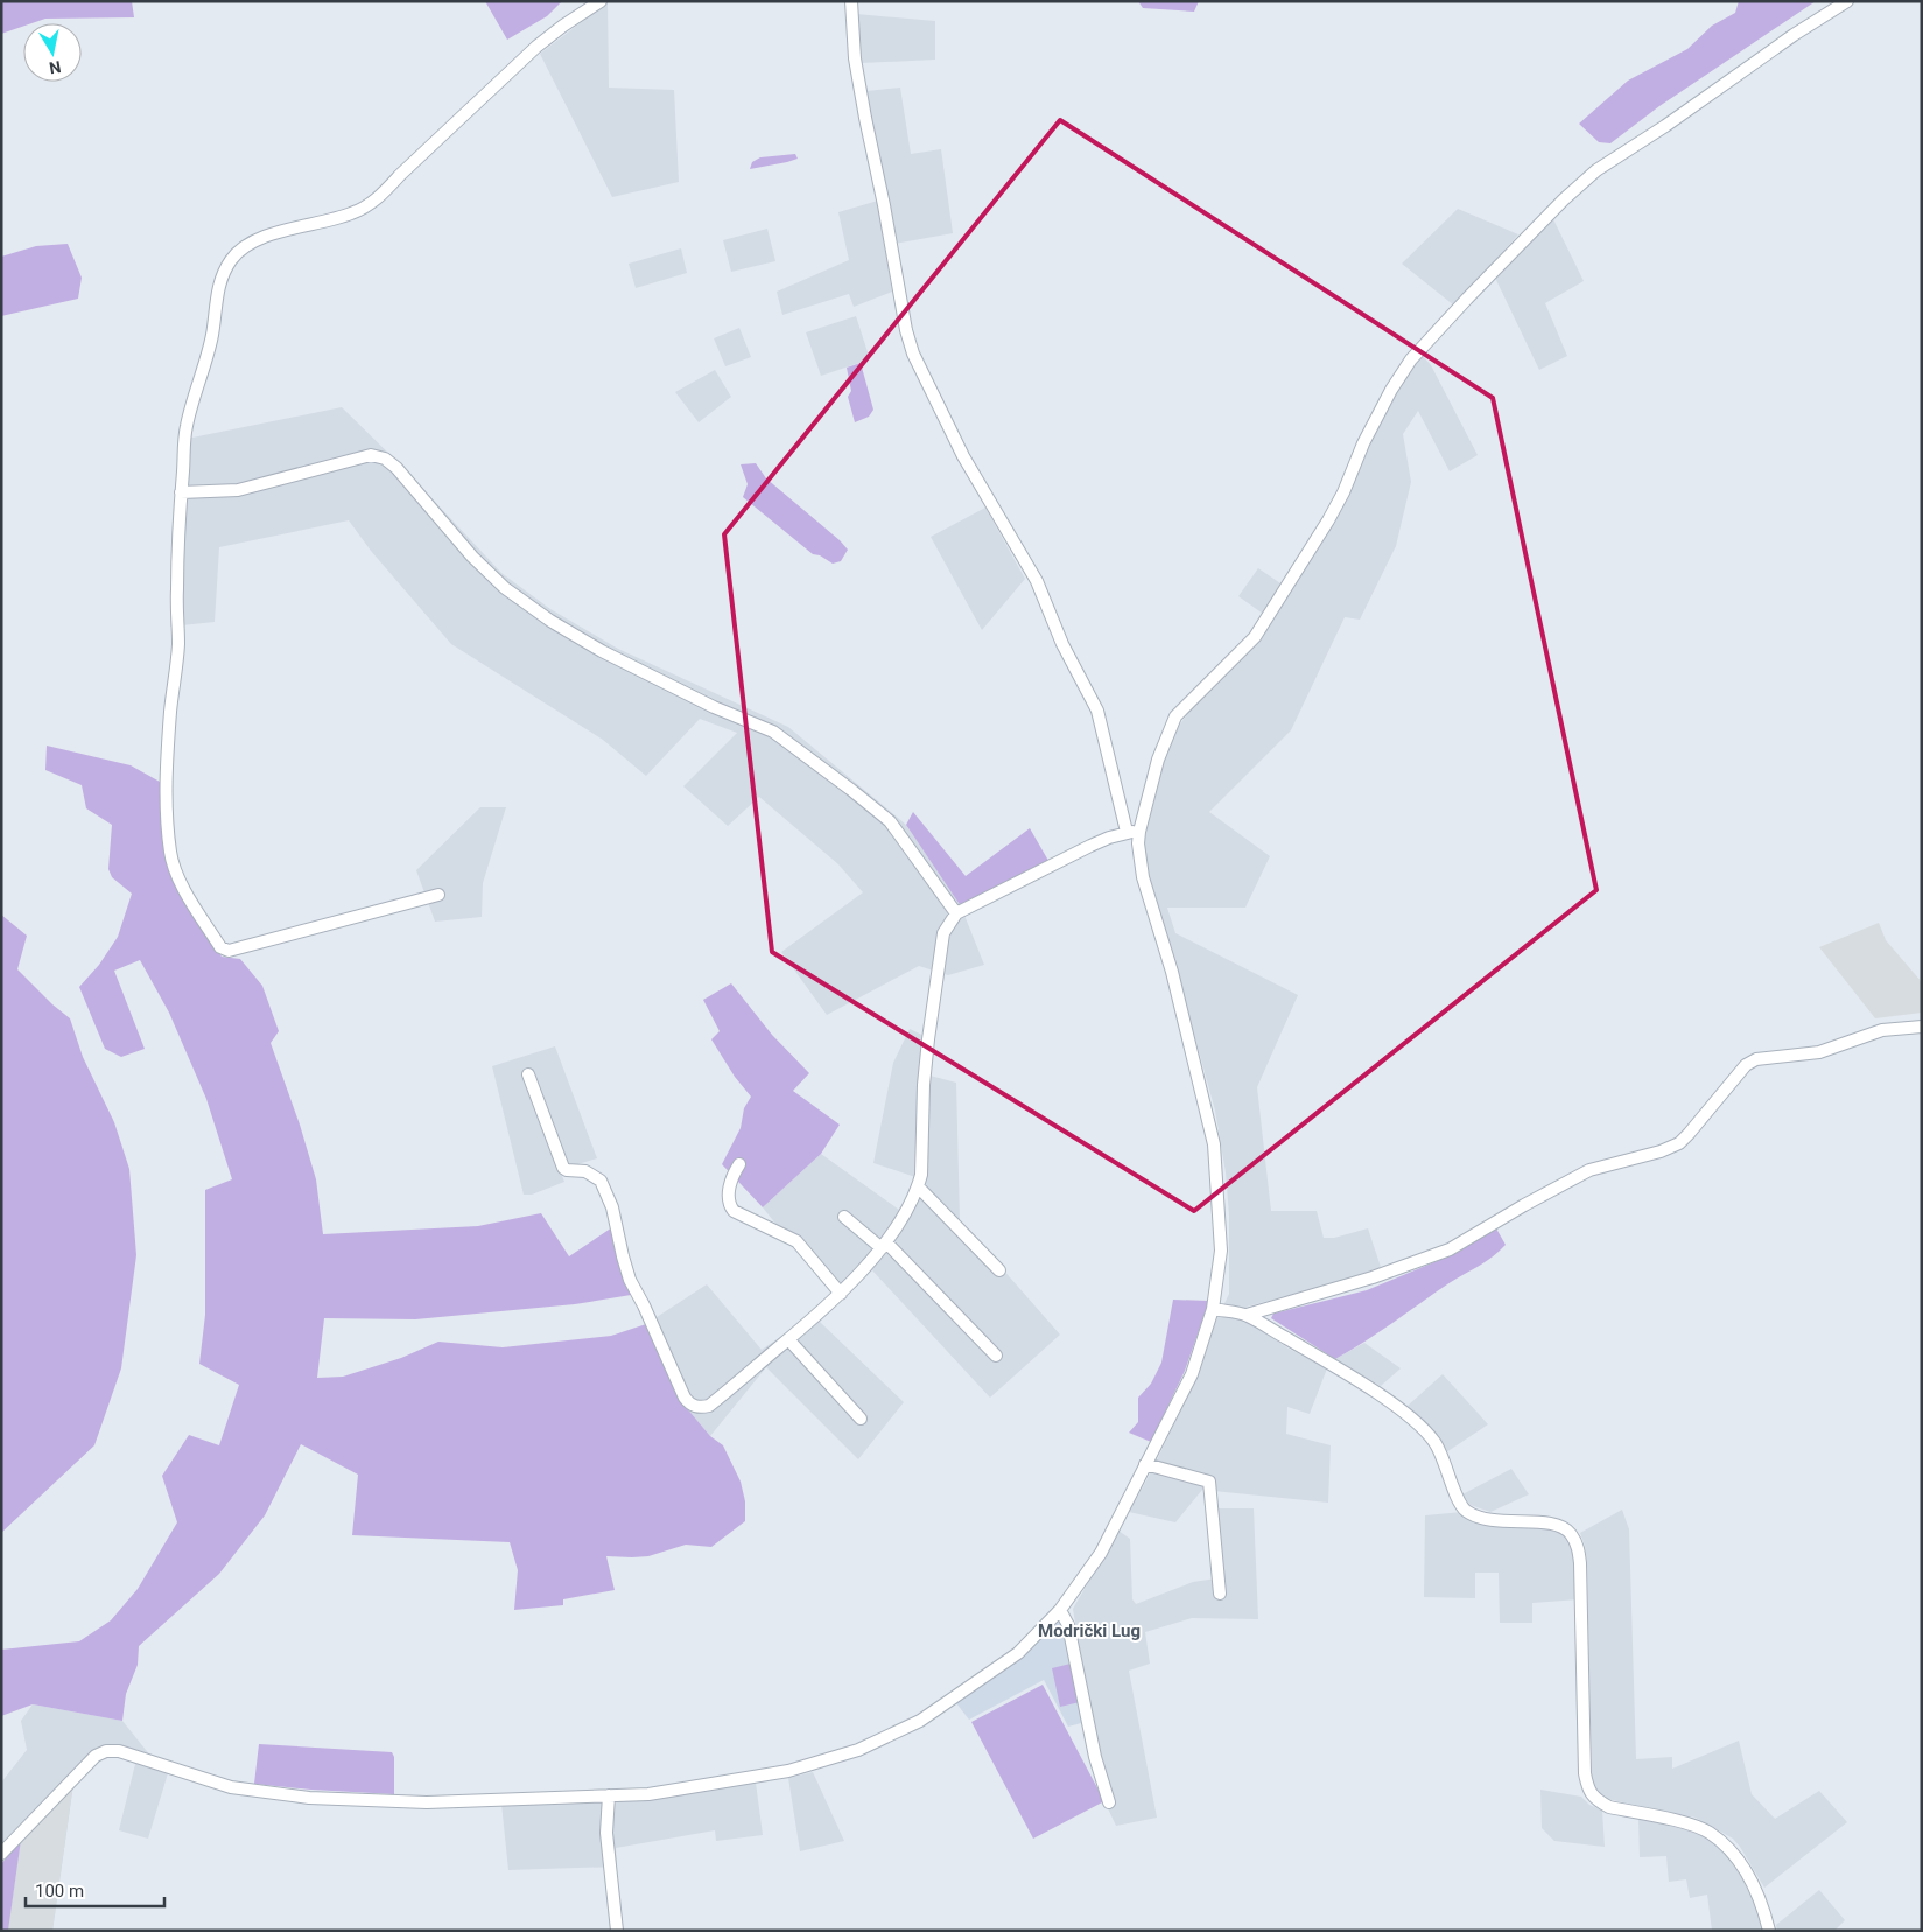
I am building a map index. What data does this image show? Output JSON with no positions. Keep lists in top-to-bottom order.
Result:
{
  "districts": ["Modrički Lug"],
  "scale_bar": "100 m",
  "north": "bottom"
}
